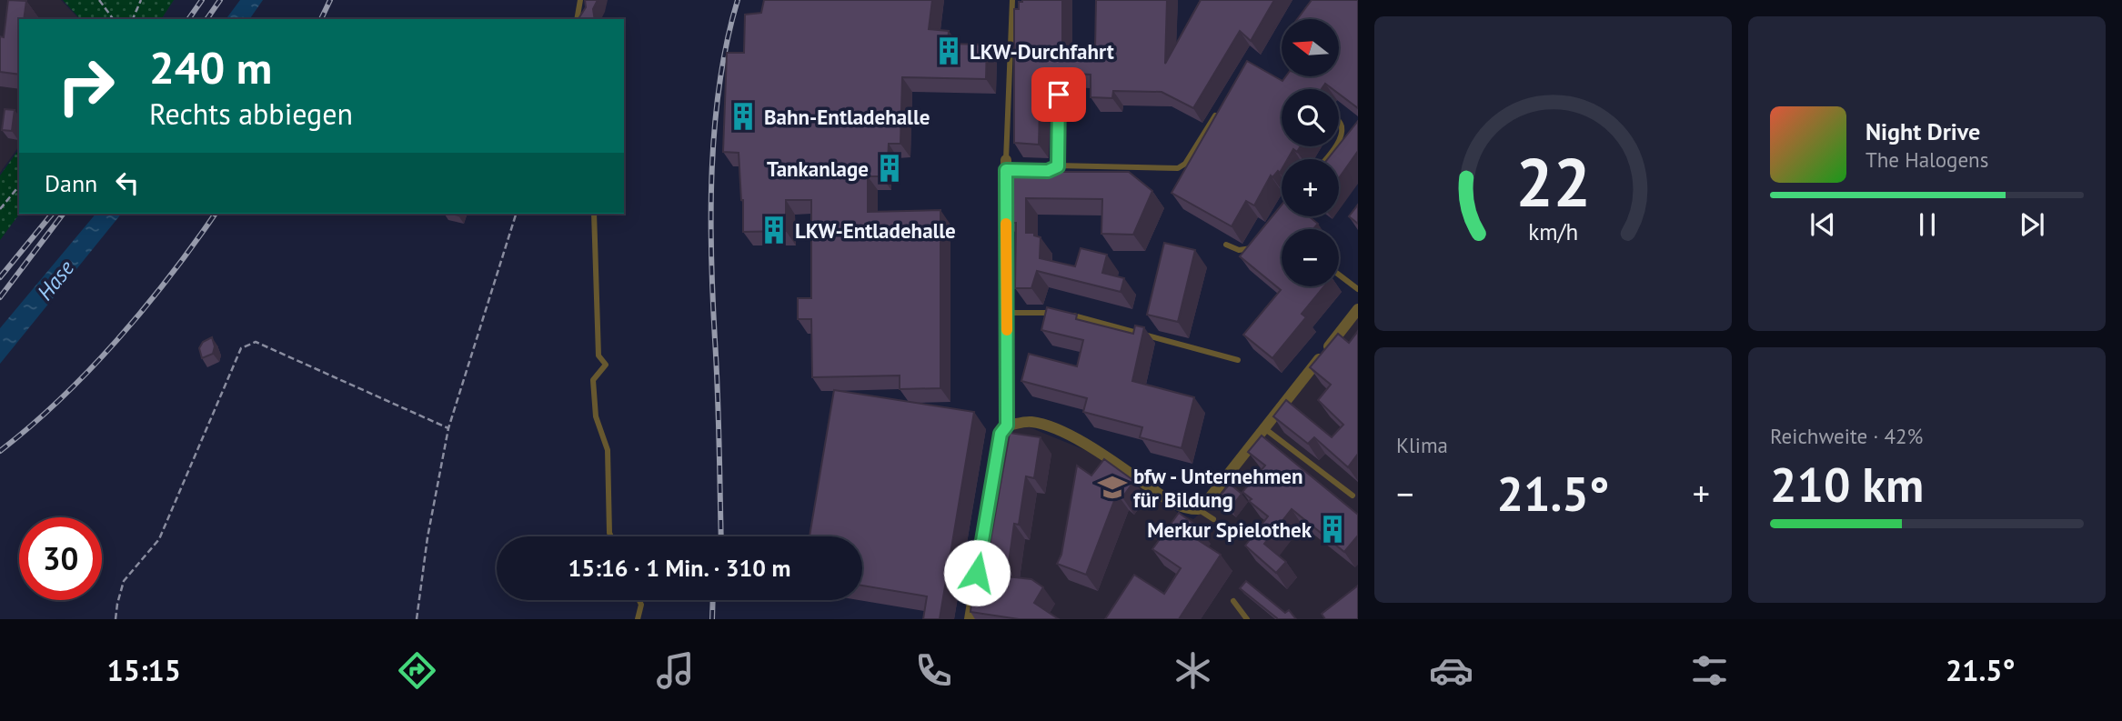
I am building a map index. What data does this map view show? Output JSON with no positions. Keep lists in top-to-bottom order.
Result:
{
  "water": ["Hase"],
  "places": {
    "building": [
      "LKW-Durchfahrt",
      "Bahn-Entladehalle",
      "Tankanlage",
      "LKW-Entladehalle",
      "Merkur Spielothek"
    ],
    "school or university": ["bfw - Unternehmen für Bildung"]
  },
  "north": "left",
  "page": {
    "map_buttons": ["+", "−"],
    "turn": ["240 m", "Rechts abbiegen"],
    "song": ["Night Drive", "The Halogens"],
    "then": "Dann",
    "tile": [
      "Klima",
      ["Reichweite · 42%", "210 km"]
    ],
    "heat": ["−", "21.5°", "+"],
    "limit": "30",
    "trip": "15:16 · 1 Min. · 310 m",
    "tabs": ["15:15", "21.5°"],
    "gauge": ["22", "km/h"]
  }
}
